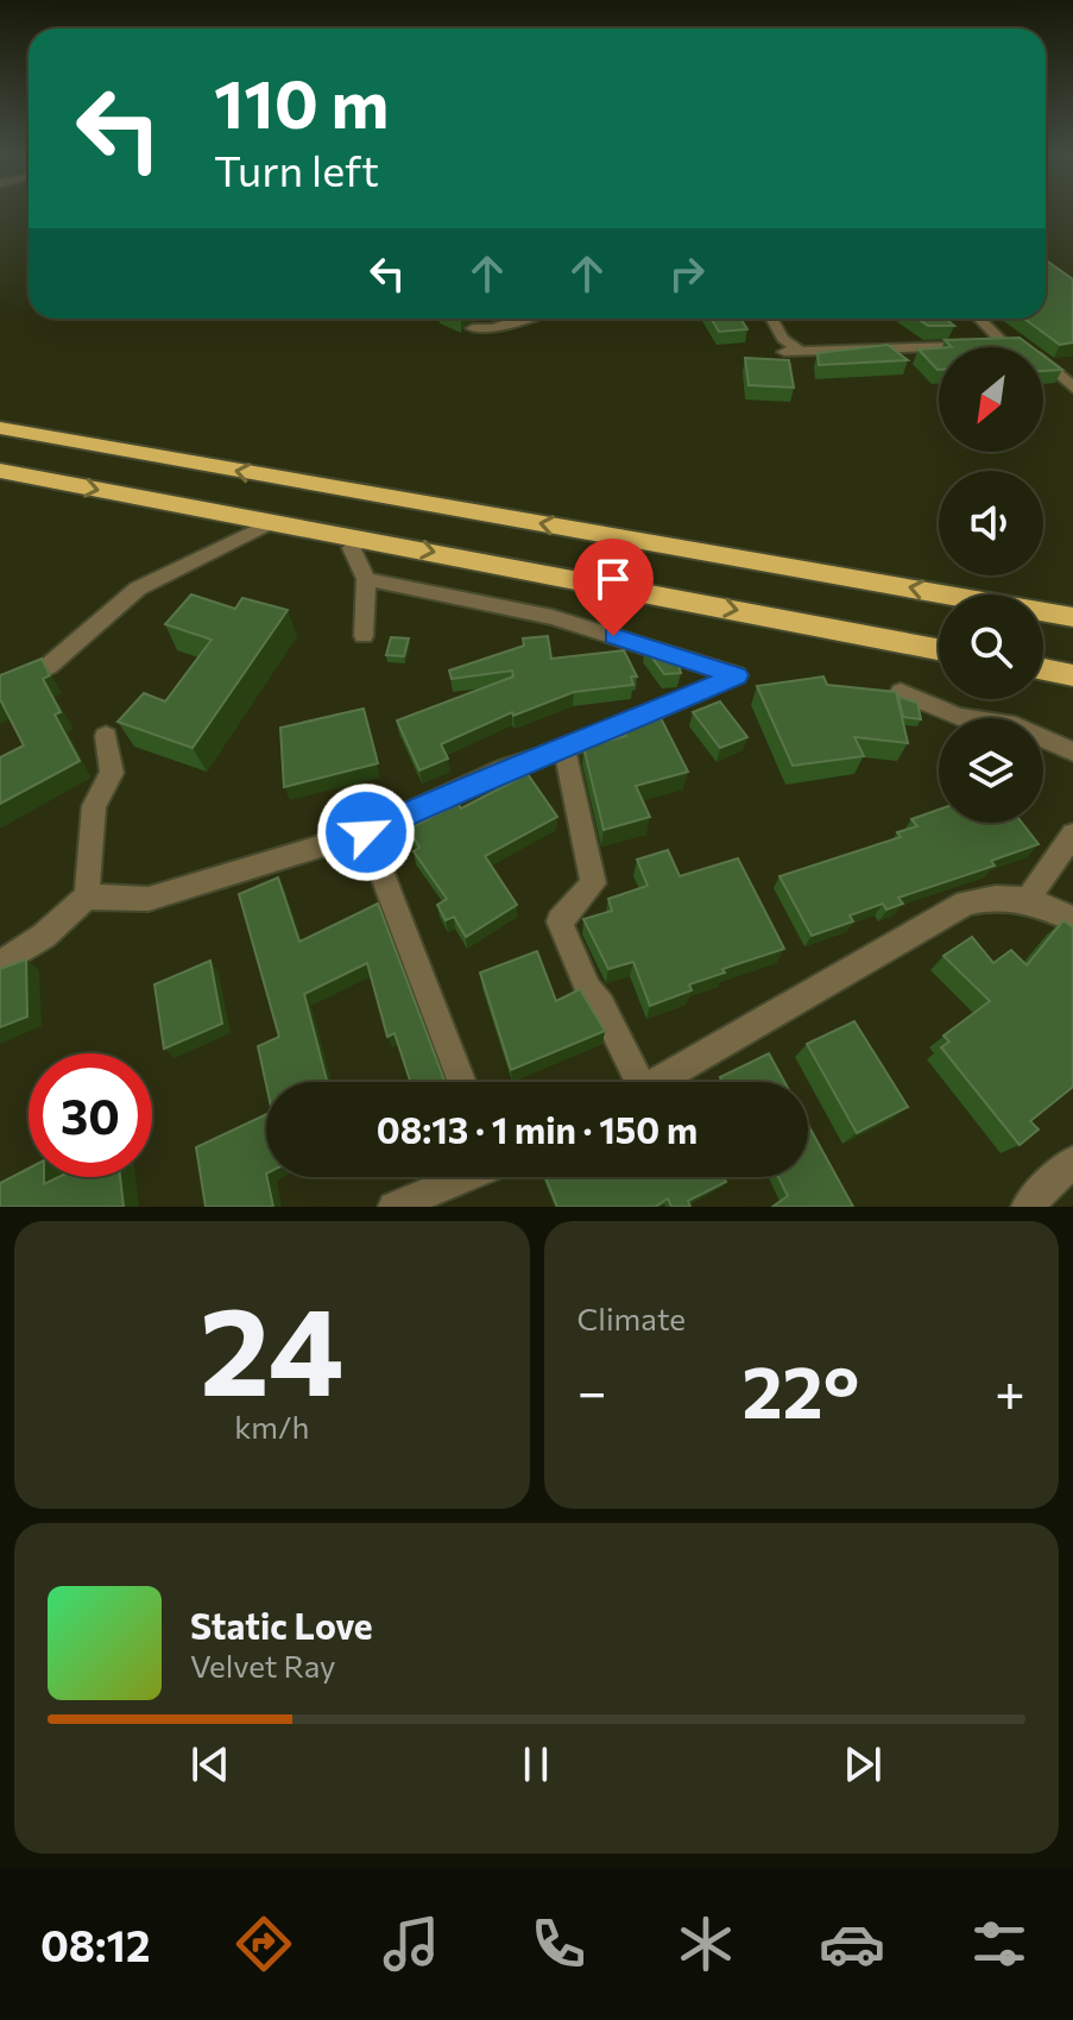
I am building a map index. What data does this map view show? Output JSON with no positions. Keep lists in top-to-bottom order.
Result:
{
  "north": "bottom left",
  "page": {
    "turn": ["110 m", "Turn left"],
    "limit": "30",
    "trip": "08:13 · 1 min · 150 m",
    "tile": [
      ["24", "km/h"],
      "Climate"
    ],
    "heat": ["−", "22°", "+"],
    "song": ["Static Love", "Velvet Ray"],
    "tabs": "08:12"
  }
}
